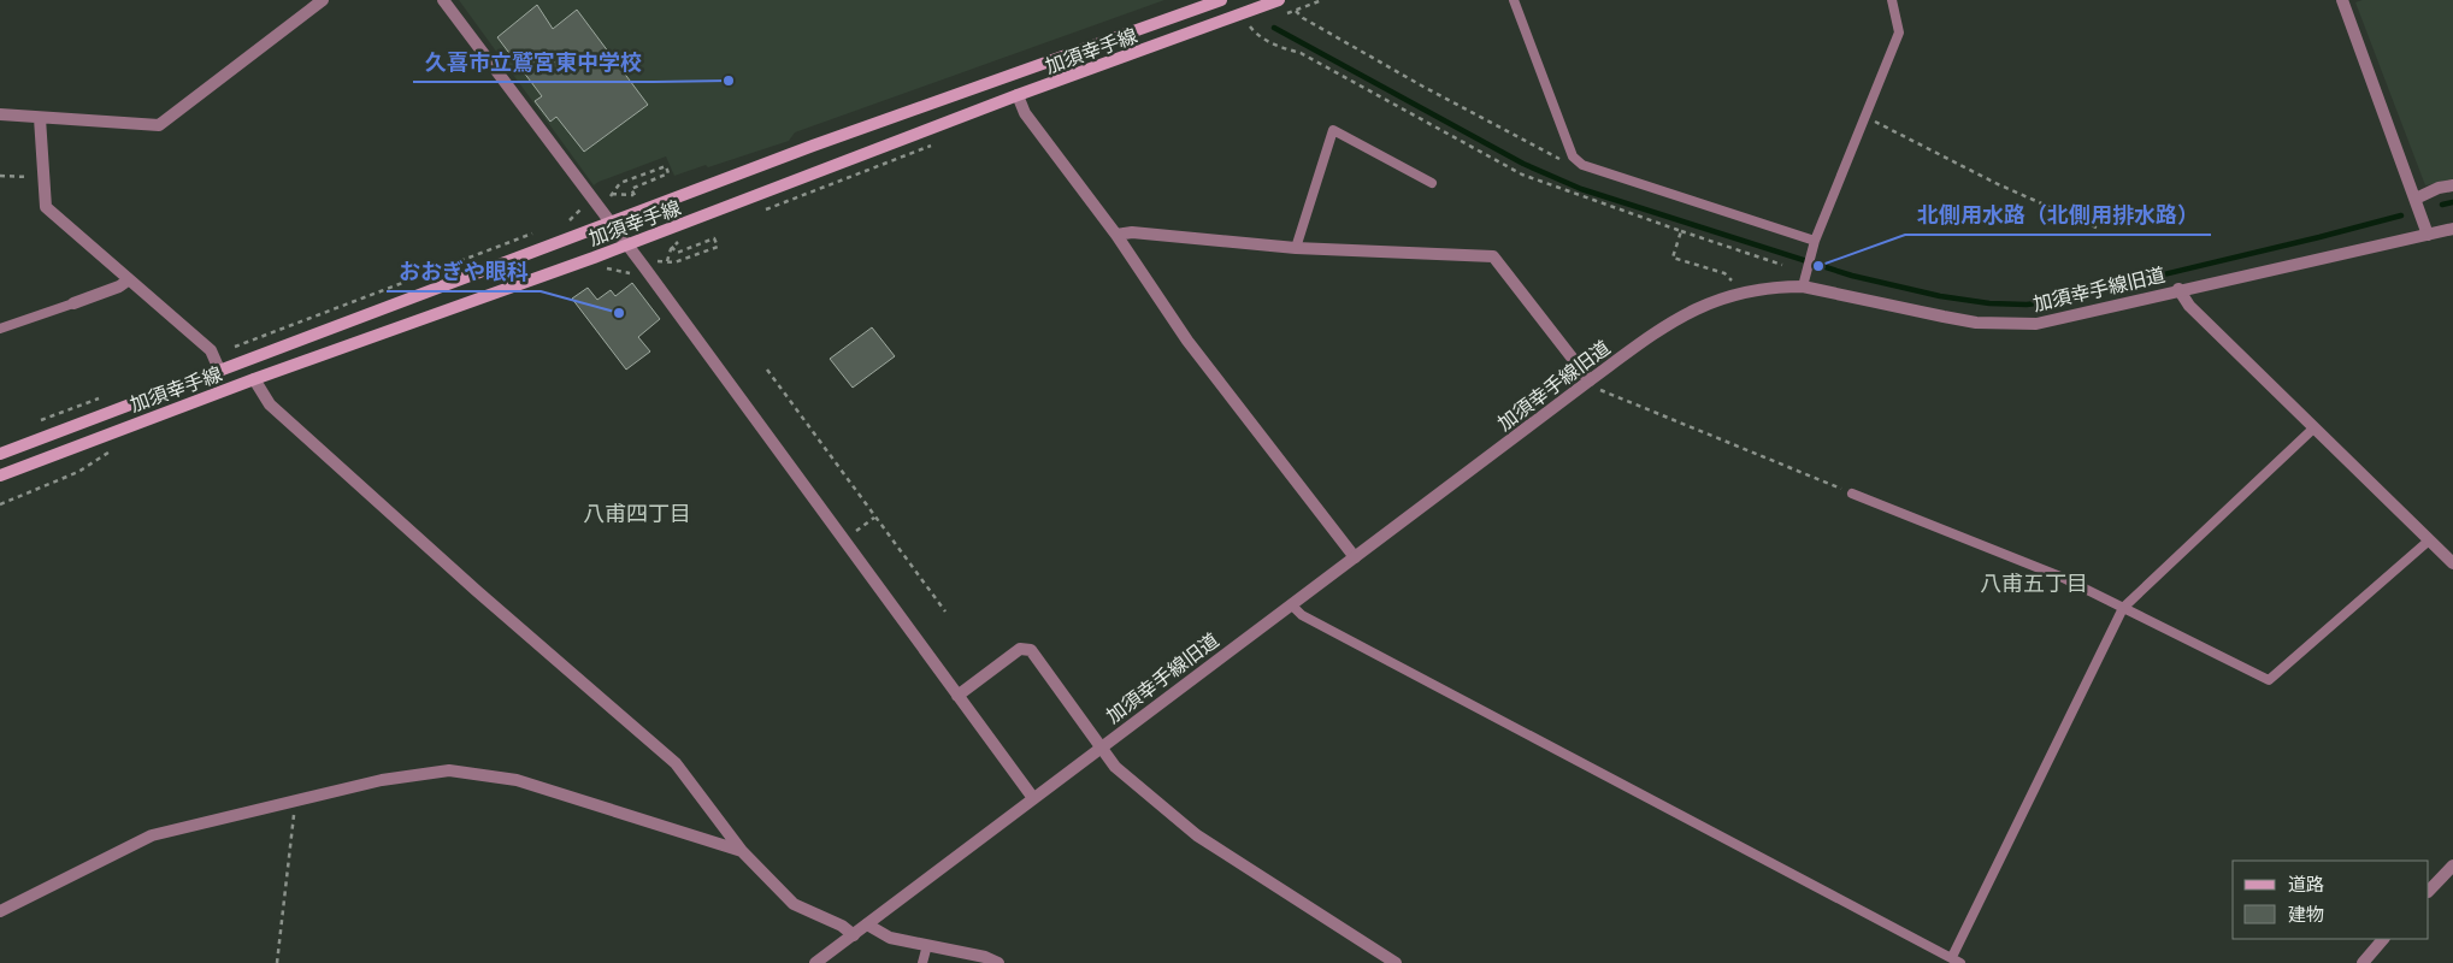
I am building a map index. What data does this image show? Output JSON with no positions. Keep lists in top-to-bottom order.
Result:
{
  "streets": {
    "main road": ["加須幸手線"],
    "street": ["加須幸手線旧道"]
  },
  "districts": ["八甫四丁目", "八甫五丁目"],
  "places": ["久喜市立鷲宮東中学校", "北側用水路（北側用排水路）", "おおぎや眼科"],
  "legend": ["道路", "建物"]
}
